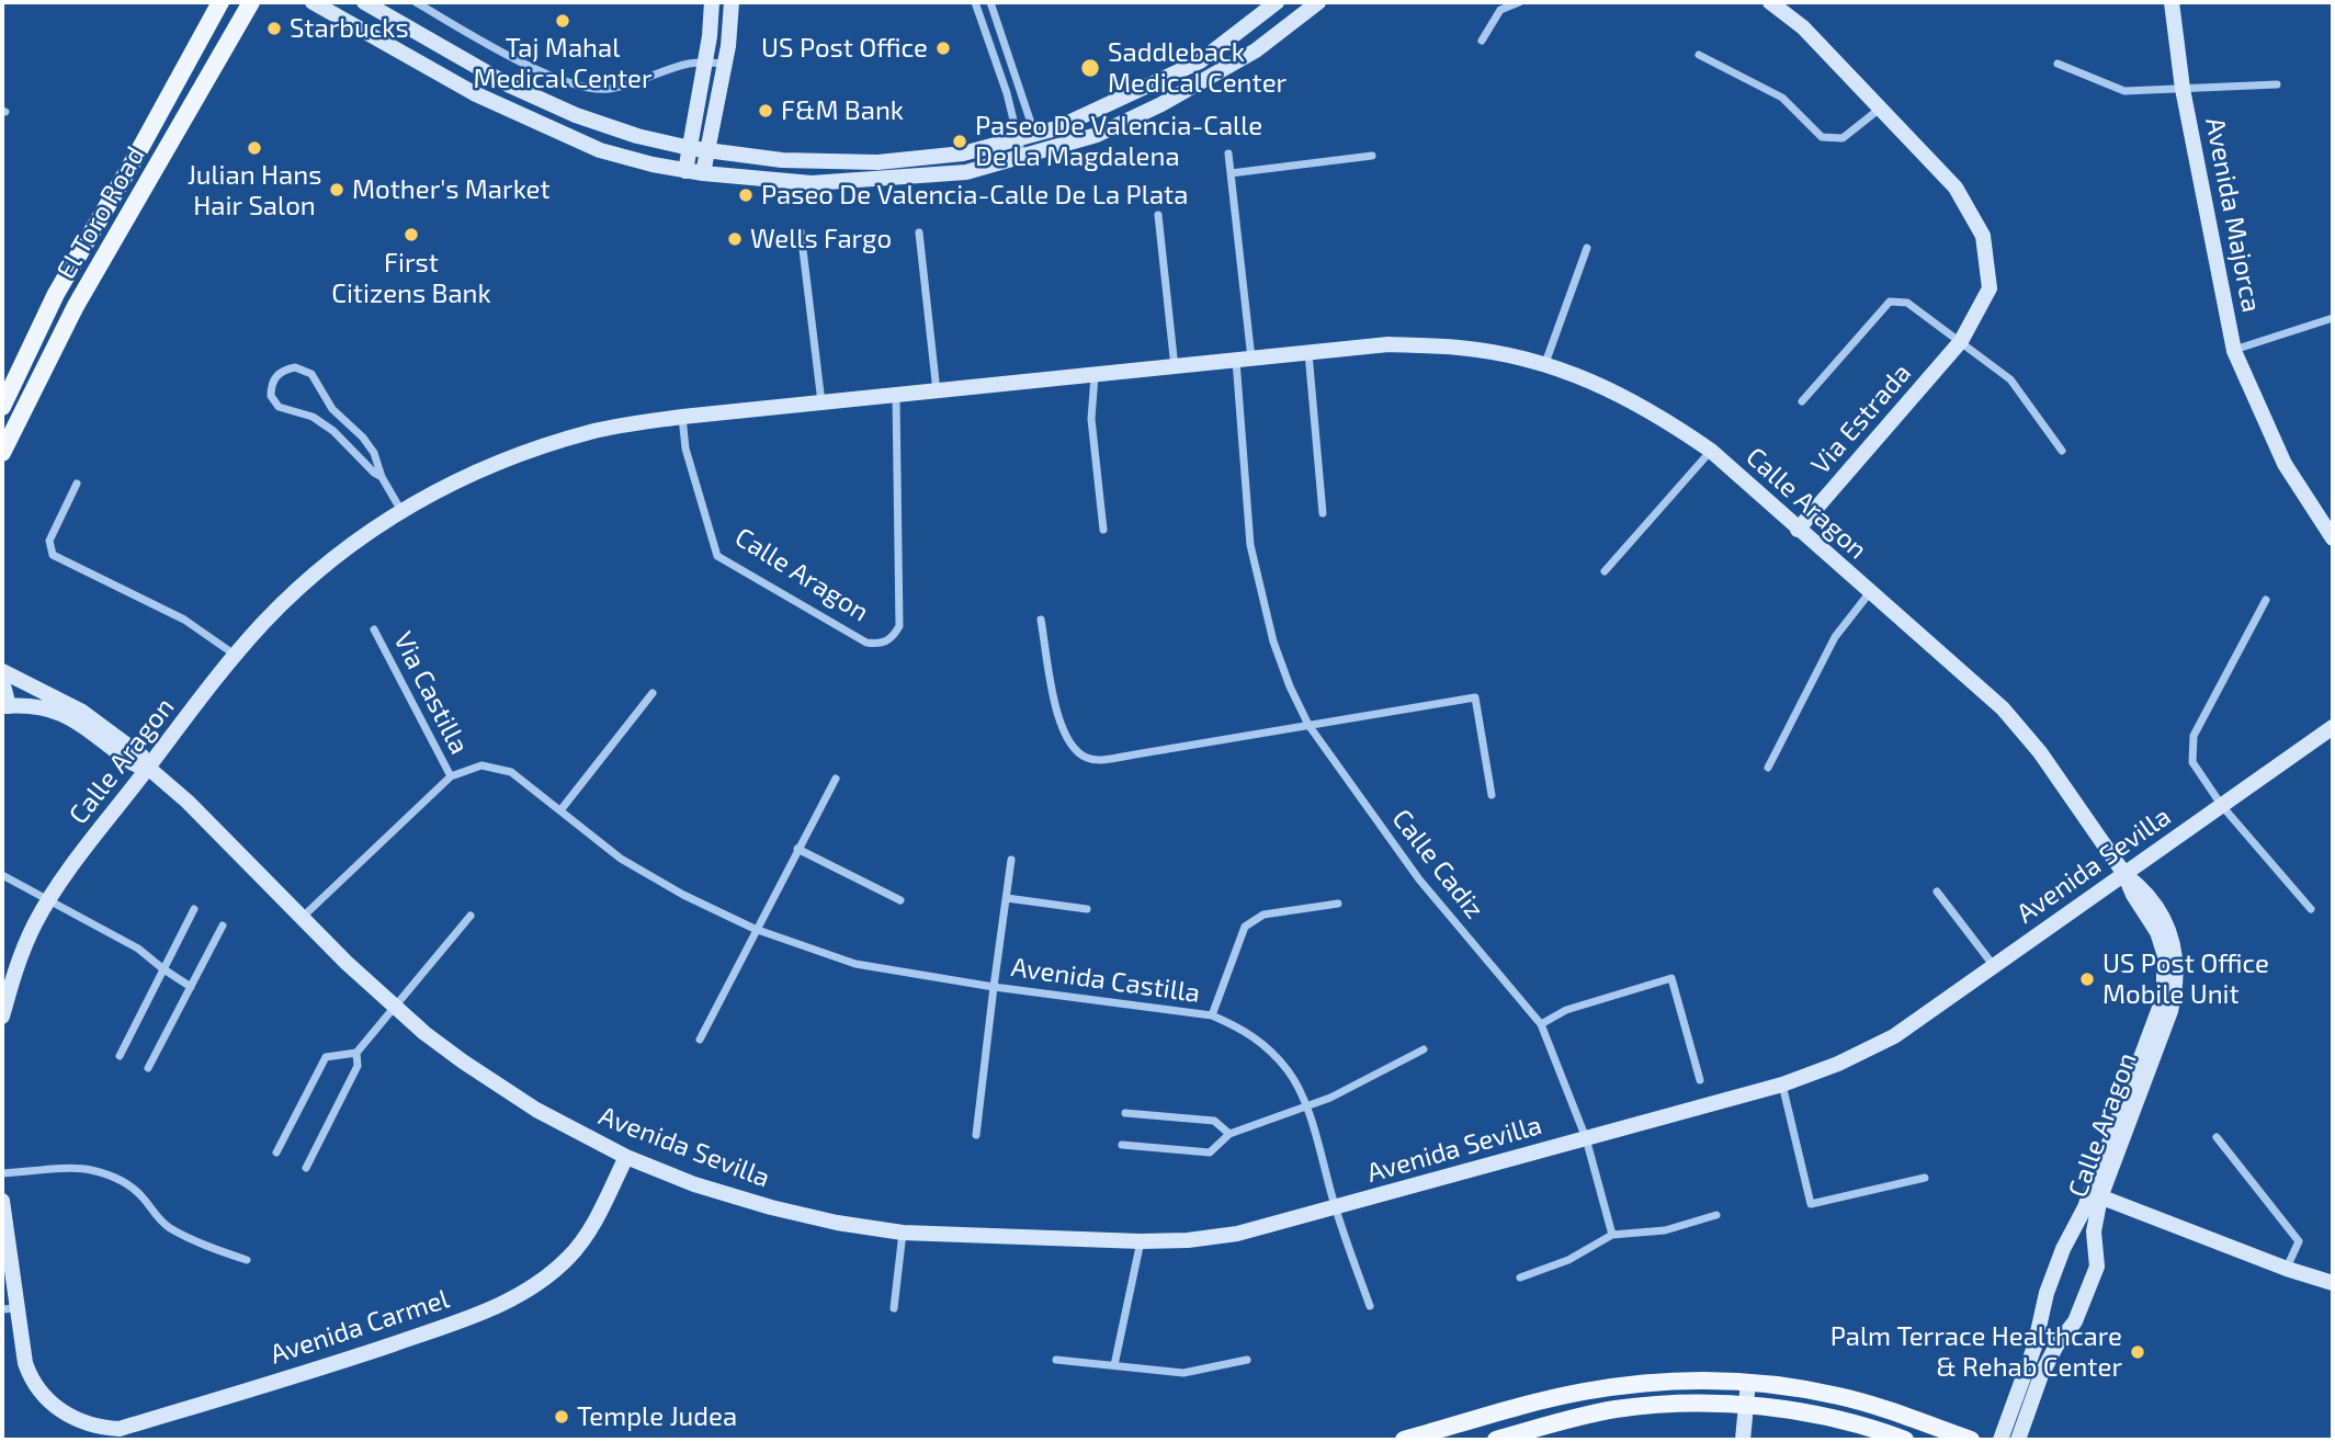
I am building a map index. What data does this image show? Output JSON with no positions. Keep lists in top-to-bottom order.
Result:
{
  "streets": {
    "main road": ["El Toro Road"],
    "street": [
      "Avenida Majorca",
      "Via Estrada",
      "Calle Aragon",
      "Via Castilla",
      "Calle Cadiz",
      "Avenida Sevilla",
      "Avenida Castilla",
      "Avenida Carmel"
    ]
  },
  "crossings": [
    ["Via Estrada", "Calle Aragon"],
    ["Calle Aragon", "Calle Cadiz"],
    ["Calle Aragon", "Avenida Sevilla"],
    ["Via Castilla", "Avenida Castilla"],
    ["Calle Cadiz", "Avenida Sevilla"],
    ["Avenida Sevilla", "Avenida Castilla"],
    ["Avenida Sevilla", "Avenida Carmel"]
  ],
  "places": [
    "Taj Mahal Medical Center",
    "Starbucks",
    "US Post Office",
    "Saddleback Medical Center",
    "F&M Bank",
    "Paseo De Valencia-Calle De La Magdalena",
    "Julian Hans Hair Salon",
    "Mother's Market",
    "Paseo De Valencia-Calle De La Plata",
    "First Citizens Bank",
    "Wells Fargo",
    "US Post Office Mobile Unit",
    "Palm Terrace Healthcare & Rehab Center",
    "Temple Judea"
  ]
}
